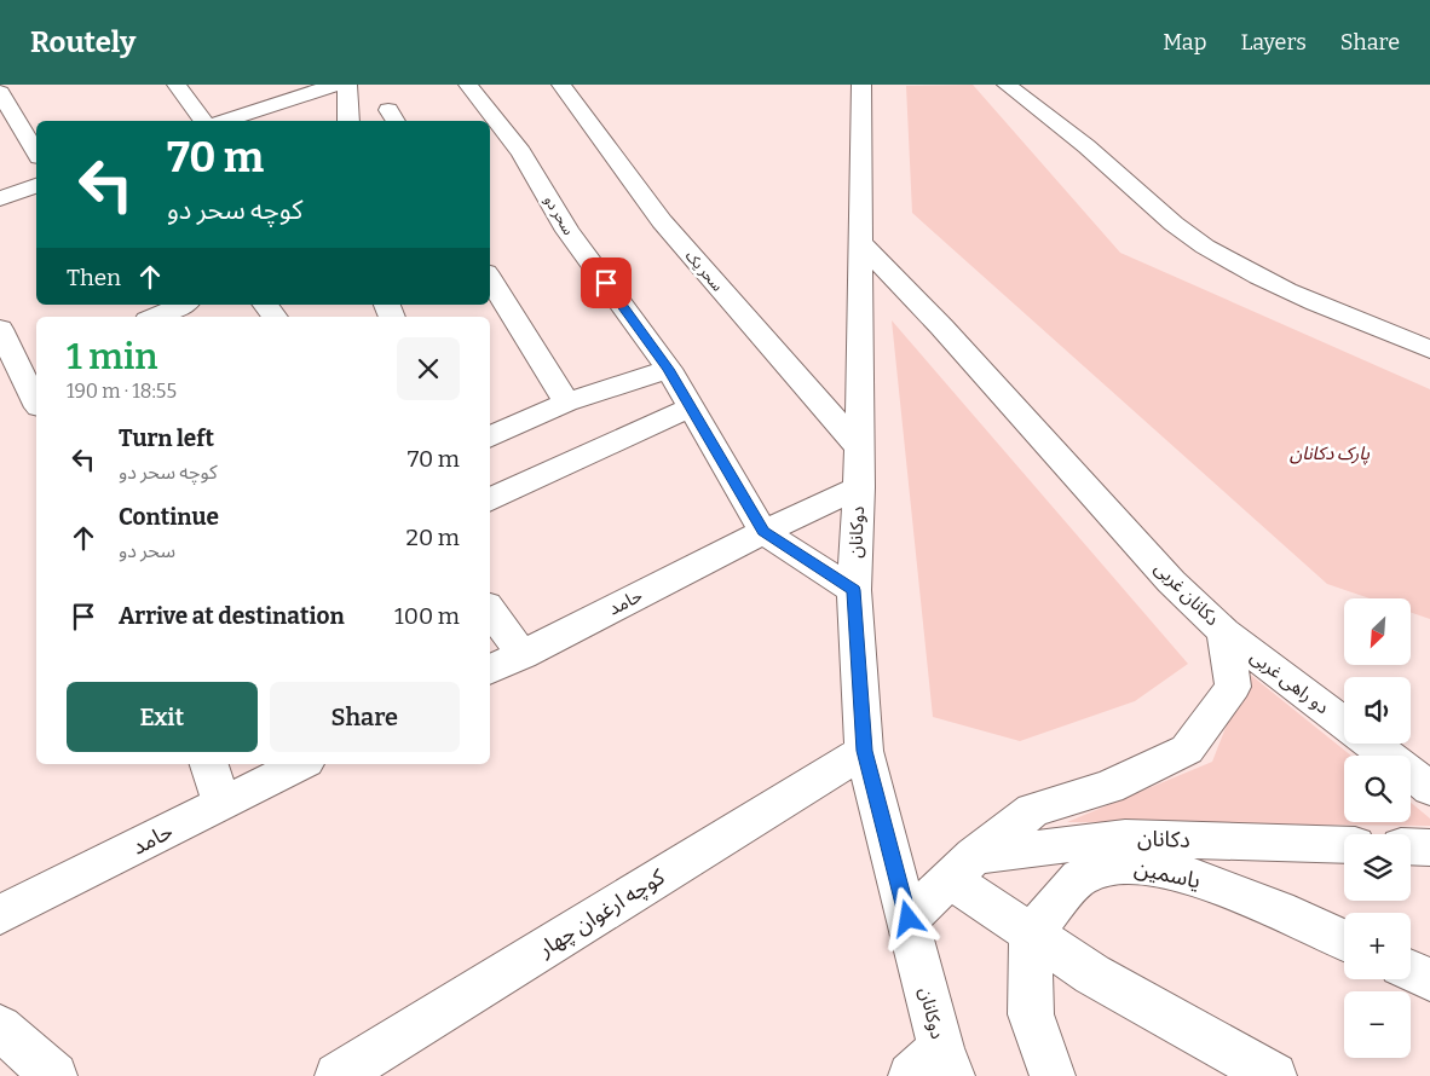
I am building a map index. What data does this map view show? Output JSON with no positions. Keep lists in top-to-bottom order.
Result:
{
  "streets": {
    "street": [
      "سحر دو",
      "سحر یک",
      "دوکانان",
      "دکانان غربی",
      "حامد",
      "دو راهی غربی",
      "دکانان",
      "یاسمین",
      "کوچه ارغوان چهار"
    ]
  },
  "crossings": [
    ["سحر دو", "حامد"],
    ["سحر یک", "دوکانان"],
    ["دوکانان", "دکانان غربی"],
    ["دوکانان", "حامد"],
    ["دوکانان", "کوچه ارغوان چهار"],
    ["دکانان غربی", "دو راهی غربی"],
    ["دکانان غربی", "دکانان"]
  ],
  "parks": ["پارک دکانان"],
  "north": "bottom left",
  "page": {
    "header": "Routely",
    "nav": ["Map", "Layers", "Share"],
    "turn": ["70 m", "کوچه سحر دو"],
    "then": "Then",
    "heading": ["1 min", "190 m · 18:55"],
    "list": [
      {
        "name": "Turn left",
        "note": "کوچه سحر دو",
        "value": "70 m"
      },
      {
        "name": "Continue",
        "note": "سحر دو",
        "value": "20 m"
      },
      {
        "name": "Arrive at destination",
        "value": "100 m"
      }
    ],
    "map_buttons": ["+", "−"],
    "buttons": ["Exit", "Share"]
  }
}
